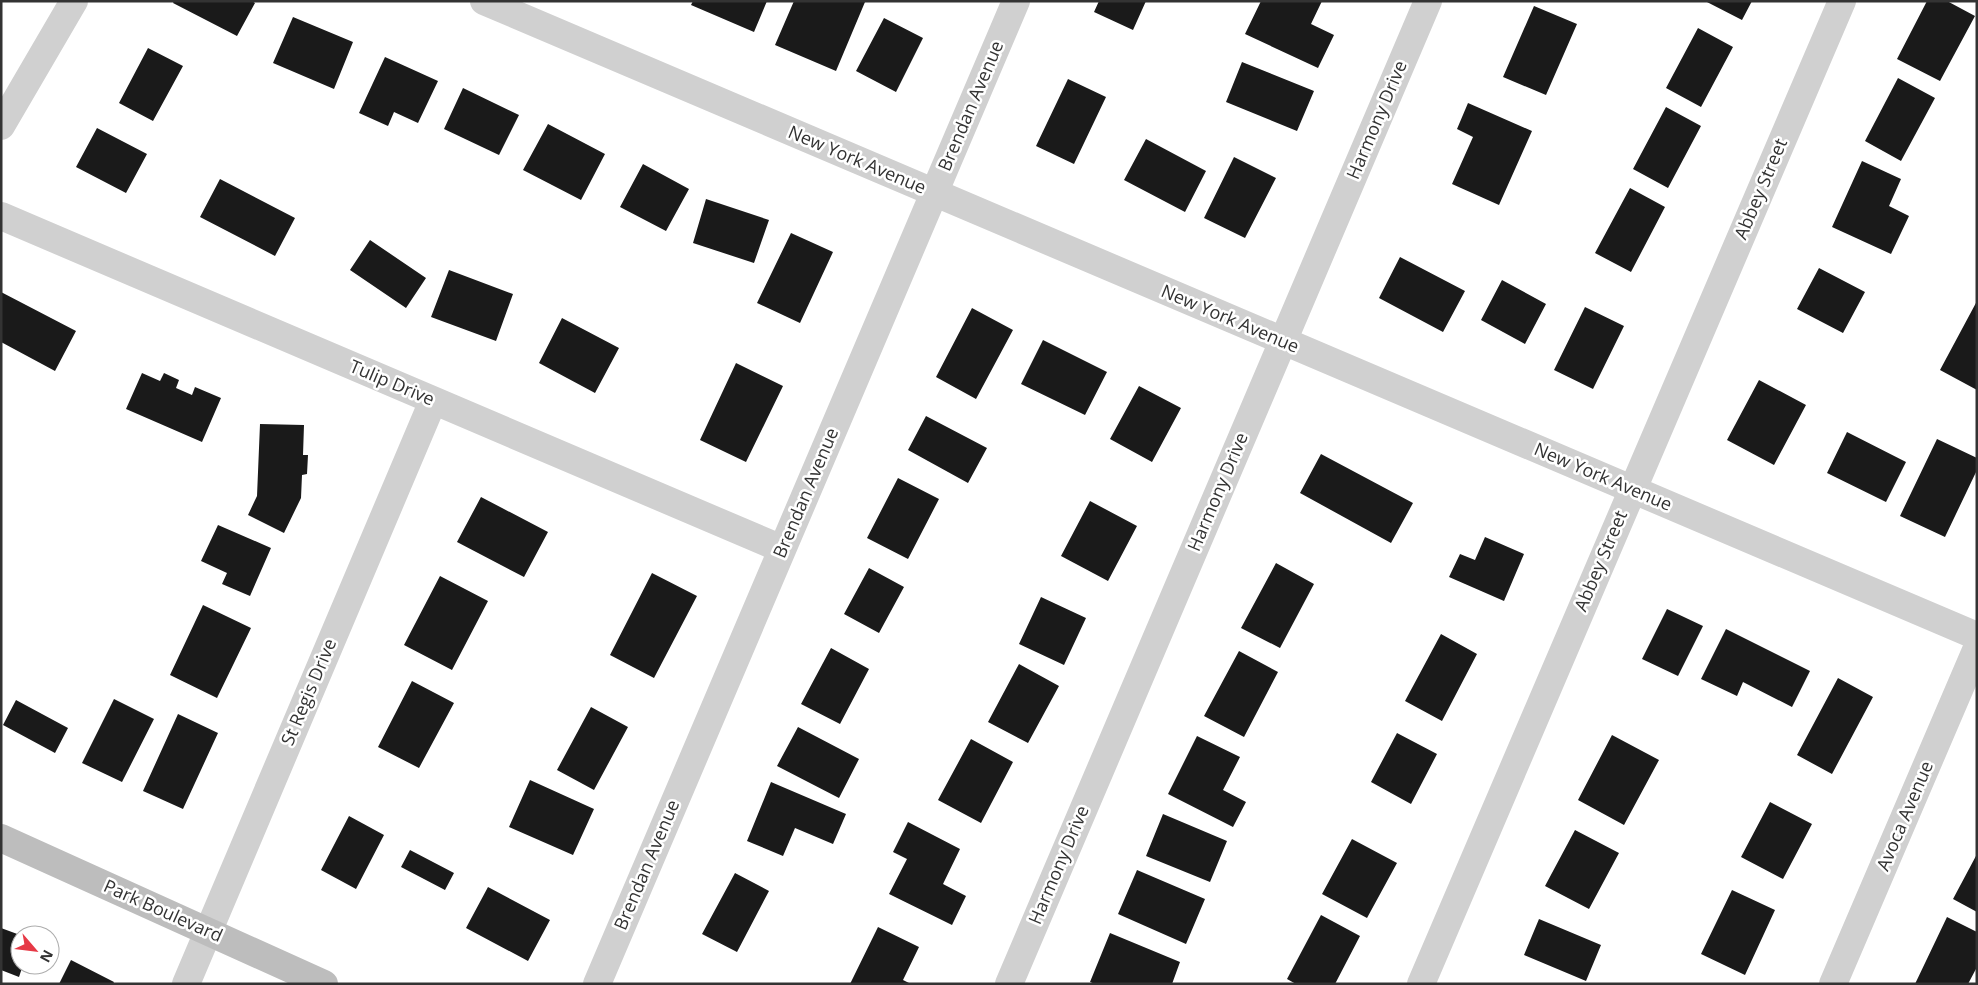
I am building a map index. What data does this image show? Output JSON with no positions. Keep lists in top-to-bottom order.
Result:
{
  "streets": {
    "main road": ["Park Boulevard"],
    "street": [
      "Brendan Avenue",
      "Harmony Drive",
      "New York Avenue",
      "Abbey Street",
      "Tulip Drive",
      "St Regis Drive",
      "Avoca Avenue"
    ]
  },
  "crossings": [
    ["Brendan Avenue", "New York Avenue"],
    ["Brendan Avenue", "Tulip Drive"],
    ["Harmony Drive", "New York Avenue"],
    ["New York Avenue", "Abbey Street"],
    ["Tulip Drive", "St Regis Drive"],
    ["St Regis Drive", "Park Boulevard"]
  ],
  "north": "bottom right"
}
